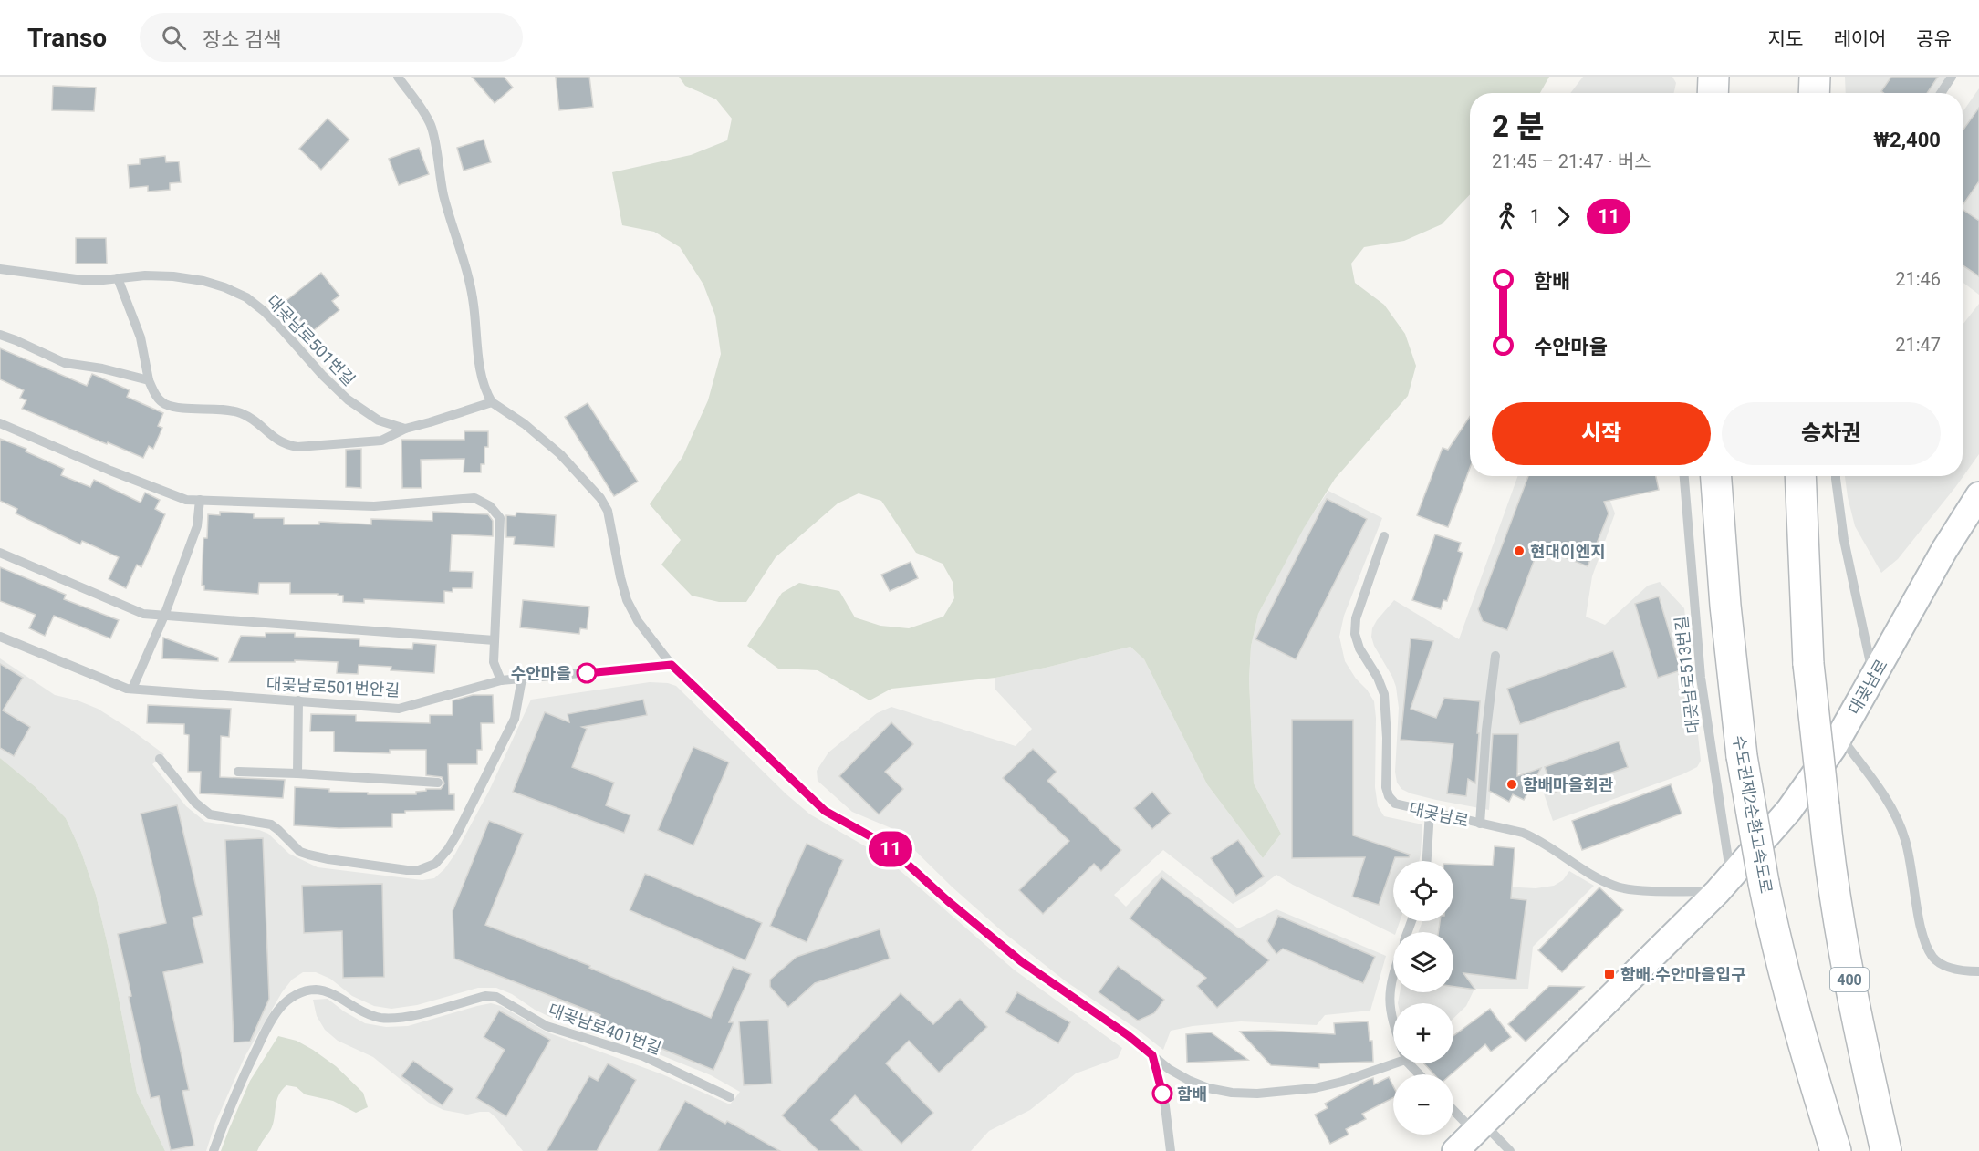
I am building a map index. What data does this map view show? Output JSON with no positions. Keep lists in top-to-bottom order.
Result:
{
  "streets": {
    "highway": ["수도권제2순환고속도로", "400"],
    "street": ["대곶남로"],
    "lane": [
      "대곶남로501번길",
      "대곶남로513번길",
      "대곶남로501번안길",
      "대곶남로401번길"
    ]
  },
  "crossings": [
    ["대곶남로513번길", "대곶남로"]
  ],
  "places": {
    "other": [
      "현대이엔지",
      "수안마을",
      "함배마을회관",
      "함배"
    ],
    "transit": ["함배.수안마을입구"]
  },
  "lines": ["bus line 11"],
  "page": {
    "header": "Transo",
    "search": "장소 검색",
    "nav": ["지도", "레이어", "공유"],
    "on_map": "11",
    "heading": ["2 분", "21:45 – 21:47 · 버스", "₩2,400"],
    "legs": ["1", "11"],
    "list": [
      {
        "name": "함배",
        "value": "21:46"
      },
      {
        "name": "수안마을",
        "value": "21:47"
      }
    ],
    "buttons": ["시작", "승차권"],
    "map_buttons": ["+", "−"]
  }
}
